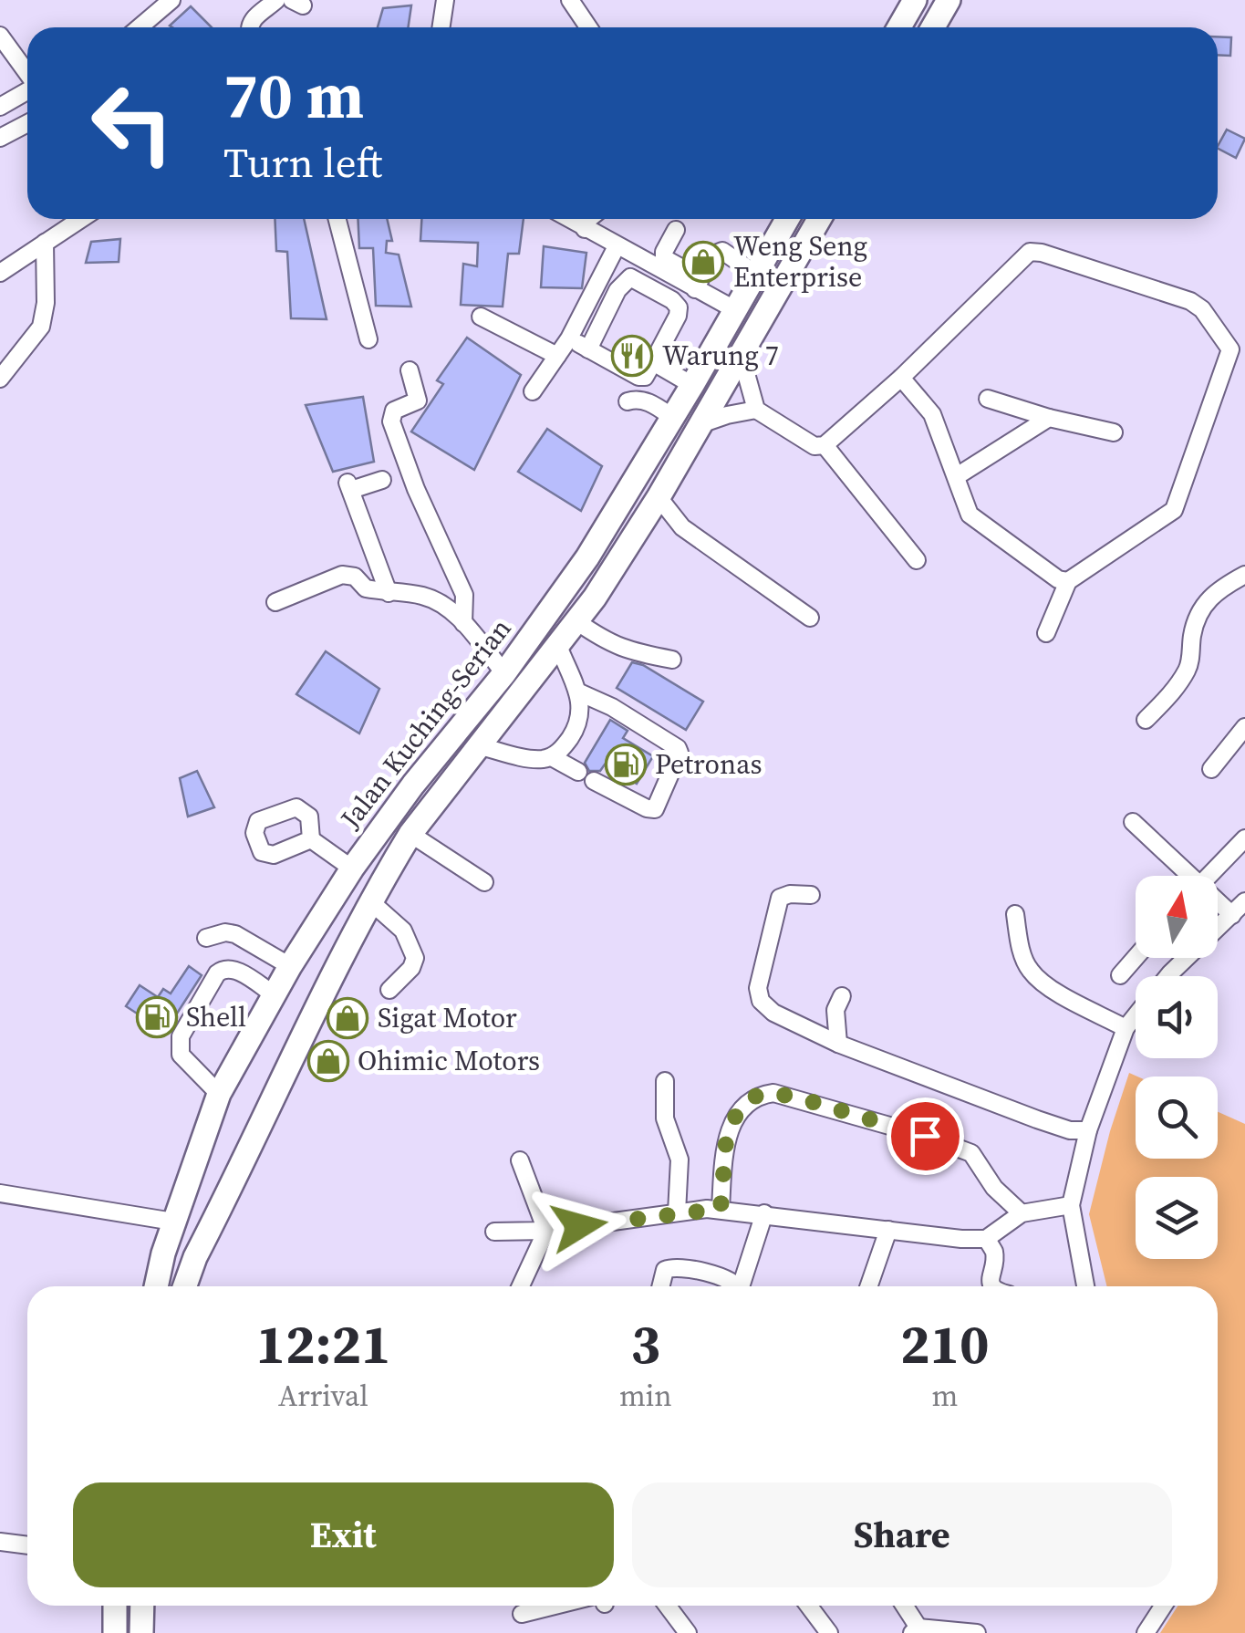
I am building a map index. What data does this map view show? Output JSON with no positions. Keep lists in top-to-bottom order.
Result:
{
  "streets": {
    "highway": ["Jalan Kuching-Serian"]
  },
  "places": {
    "shop": ["Weng Seng Enterprise", "Sigat Motor", "Ohimic Motors"],
    "restaurant": ["Warung 7"],
    "fuel station": ["Petronas", "Shell"]
  },
  "north": "top",
  "page": {
    "turn": ["70 m", "Turn left"],
    "eta": [
      "12:21",
      "Arrival",
      "3",
      "min",
      "210",
      "m"
    ],
    "buttons": ["Exit", "Share"]
  }
}
